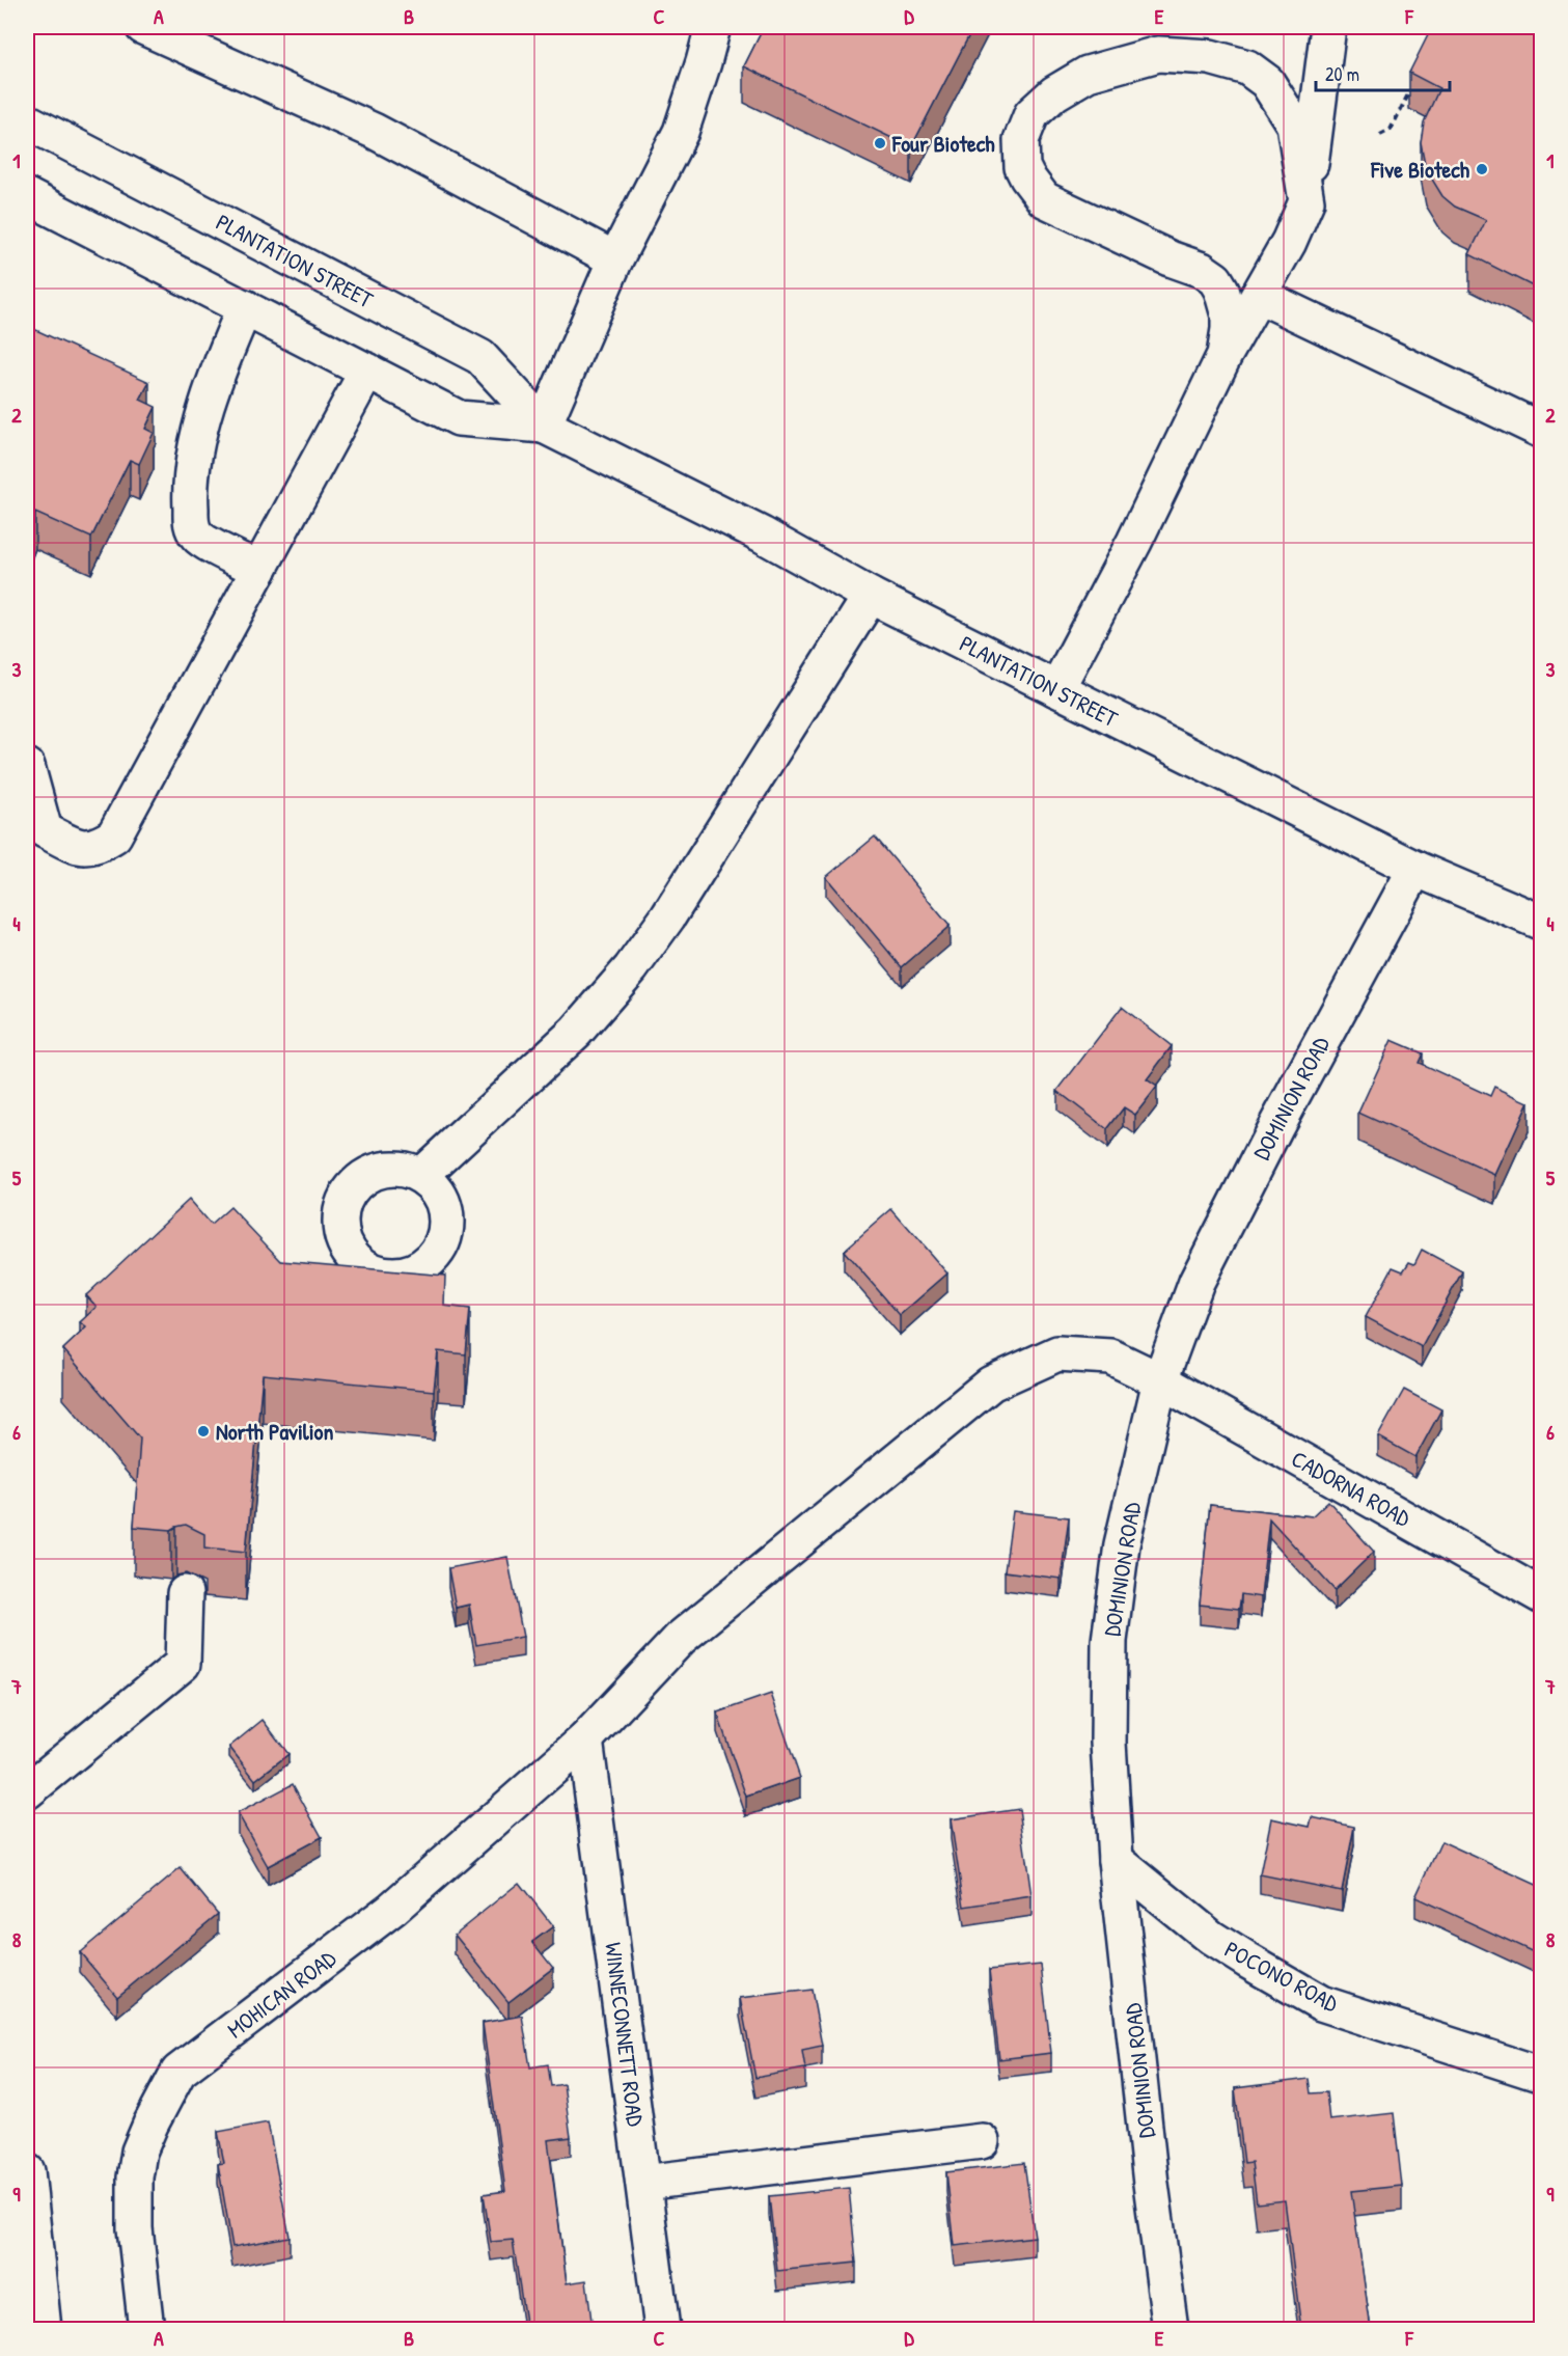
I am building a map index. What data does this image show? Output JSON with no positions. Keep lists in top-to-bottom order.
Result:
{
  "streets": {
    "street": [
      "PLANTATION STREET",
      "DOMINION ROAD",
      "CADORNA ROAD",
      "POCONO ROAD",
      "MOHICAN ROAD",
      "WINNECONNETT ROAD"
    ]
  },
  "crossings": [
    ["PLANTATION STREET", "DOMINION ROAD"],
    ["DOMINION ROAD", "CADORNA ROAD"],
    ["DOMINION ROAD", "POCONO ROAD"],
    ["CADORNA ROAD", "MOHICAN ROAD"],
    ["CADORNA ROAD", "WINNECONNETT ROAD"],
    ["MOHICAN ROAD", "WINNECONNETT ROAD"]
  ],
  "places": ["Four Biotech", "Five Biotech", "North Pavilion"],
  "scale_bar": "20 m",
  "grid": {
    "columns": [
      "A",
      "B",
      "C",
      "D",
      "E",
      "F"
    ],
    "rows": [
      "1",
      "2",
      "3",
      "4",
      "5",
      "6",
      "7",
      "8",
      "9"
    ]
  }
}
